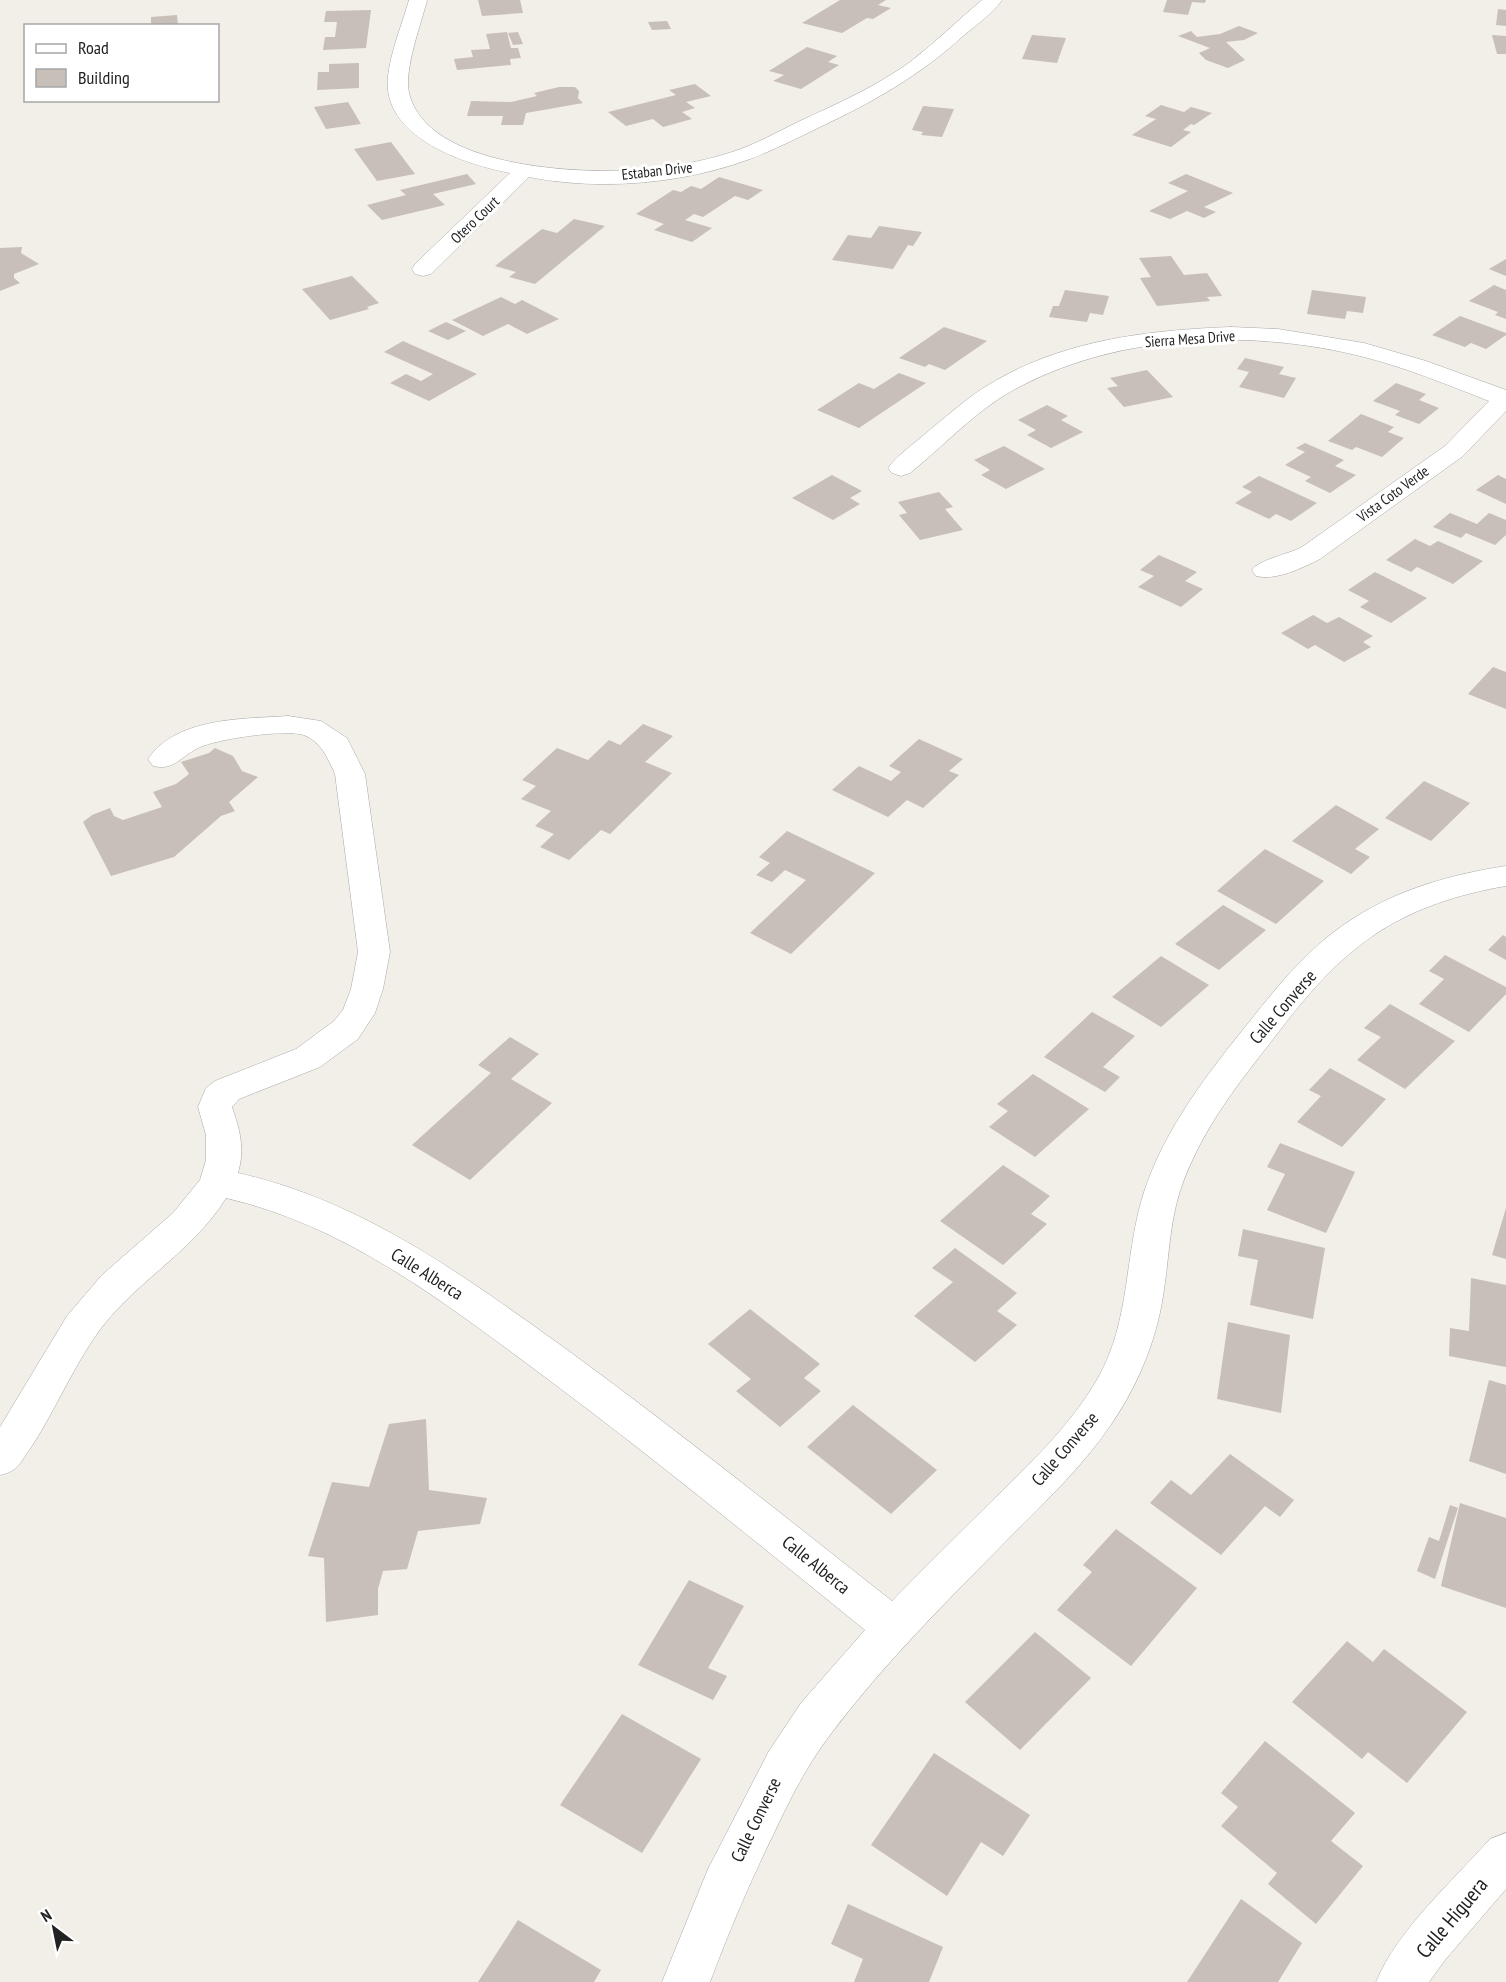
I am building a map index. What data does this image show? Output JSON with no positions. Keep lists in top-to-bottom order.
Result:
{
  "streets": {
    "street": [
      "Estaban Drive",
      "Otero Court",
      "Sierra Mesa Drive",
      "Vista Coto Verde",
      "Calle Converse",
      "Calle Alberca",
      "Calle Higuera"
    ]
  },
  "crossings": [
    ["Estaban Drive", "Otero Court"],
    ["Sierra Mesa Drive", "Vista Coto Verde"],
    ["Calle Converse", "Calle Alberca"]
  ],
  "legend": ["Road", "Building"],
  "north": "top left"
}
